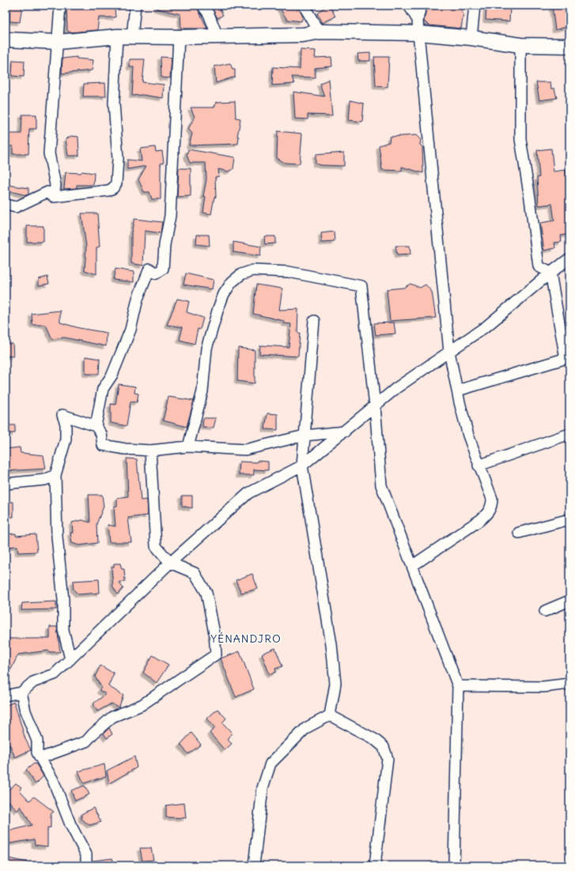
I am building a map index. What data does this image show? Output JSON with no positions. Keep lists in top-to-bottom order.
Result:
{
  "districts": ["YÉNANDJRO"]
}
